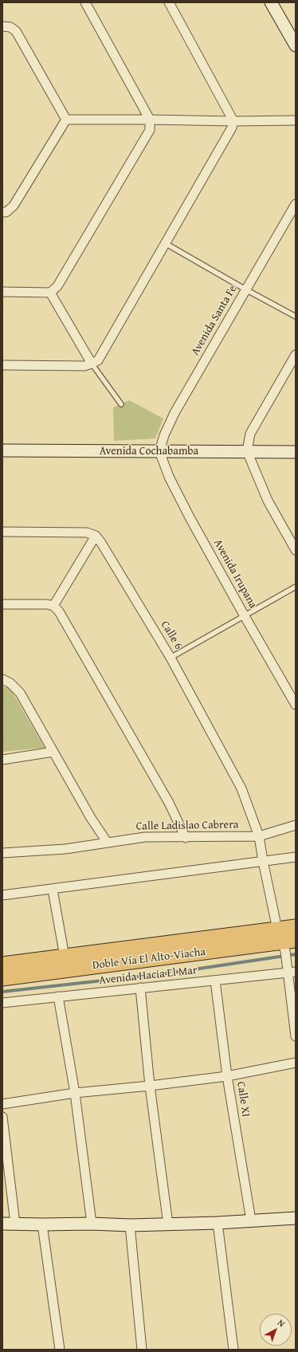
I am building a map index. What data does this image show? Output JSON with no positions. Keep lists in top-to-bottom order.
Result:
{
  "streets": {
    "highway": ["Doble Vía El Alto-Viacha"],
    "street": [
      "Avenida Santa Fe",
      "Avenida Cochabamba",
      "Avenida Irupana",
      "Calle 6",
      "Calle Ladislao Cabrera",
      "Avenida Hacia El Mar",
      "Calle XI"
    ]
  },
  "crossings": [
    ["Avenida Santa Fe", "Avenida Cochabamba"],
    ["Avenida Santa Fe", "Avenida Irupana"],
    ["Avenida Cochabamba", "Avenida Irupana"],
    ["Calle 6", "Calle Ladislao Cabrera"],
    ["Calle 6", "Doble Vía El Alto-Viacha"],
    ["Calle 6", "Avenida Hacia El Mar"],
    ["Avenida Hacia El Mar", "Calle XI"]
  ],
  "north": "top right"
}
